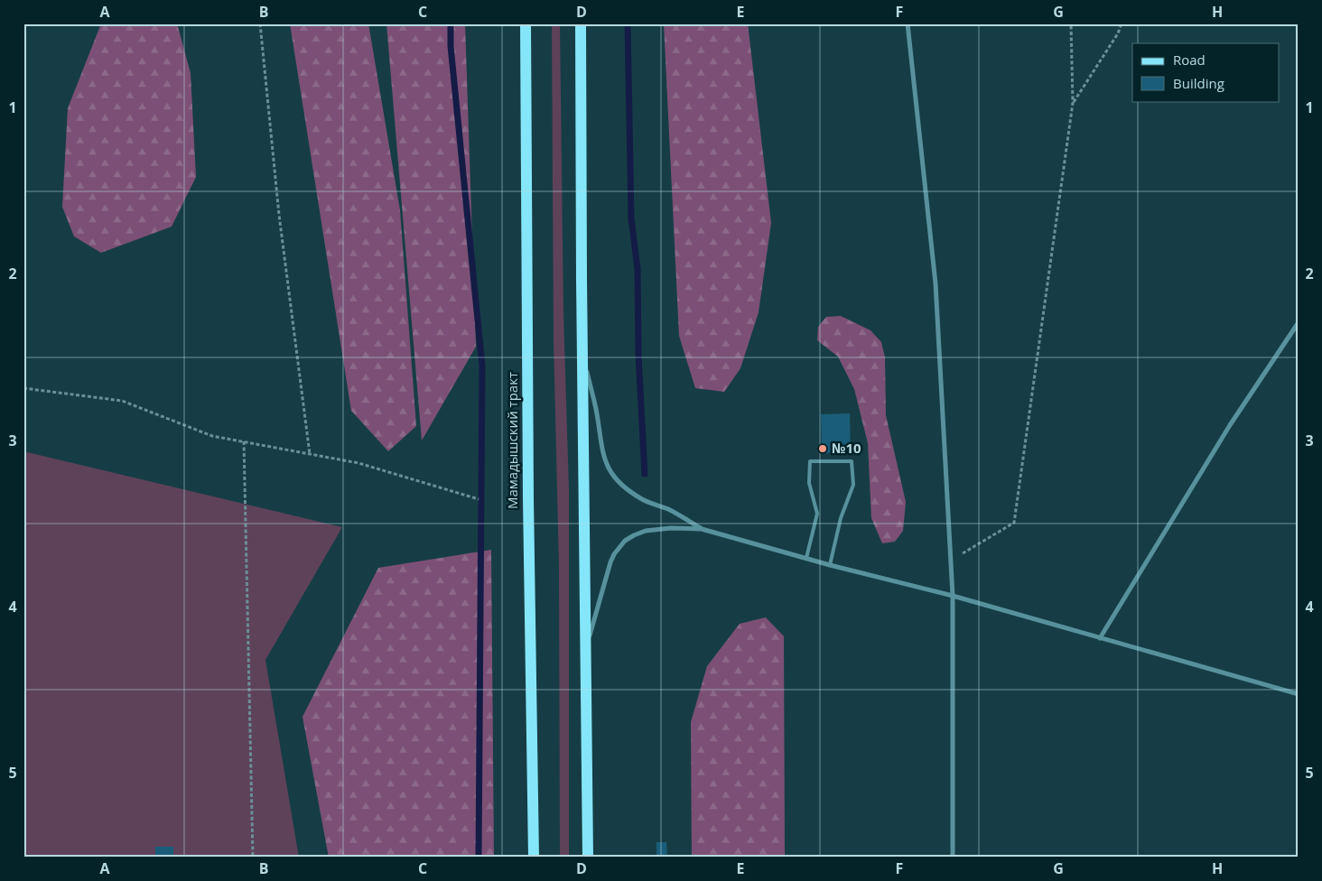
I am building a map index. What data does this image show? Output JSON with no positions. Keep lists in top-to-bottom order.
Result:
{
  "streets": {
    "main road": ["Мамадышский тракт"]
  },
  "places": ["№10"],
  "legend": ["Road", "Building"],
  "grid": {
    "columns": [
      "A",
      "B",
      "C",
      "D",
      "E",
      "F",
      "G",
      "H"
    ],
    "rows": [
      "1",
      "2",
      "3",
      "4",
      "5"
    ]
  }
}
